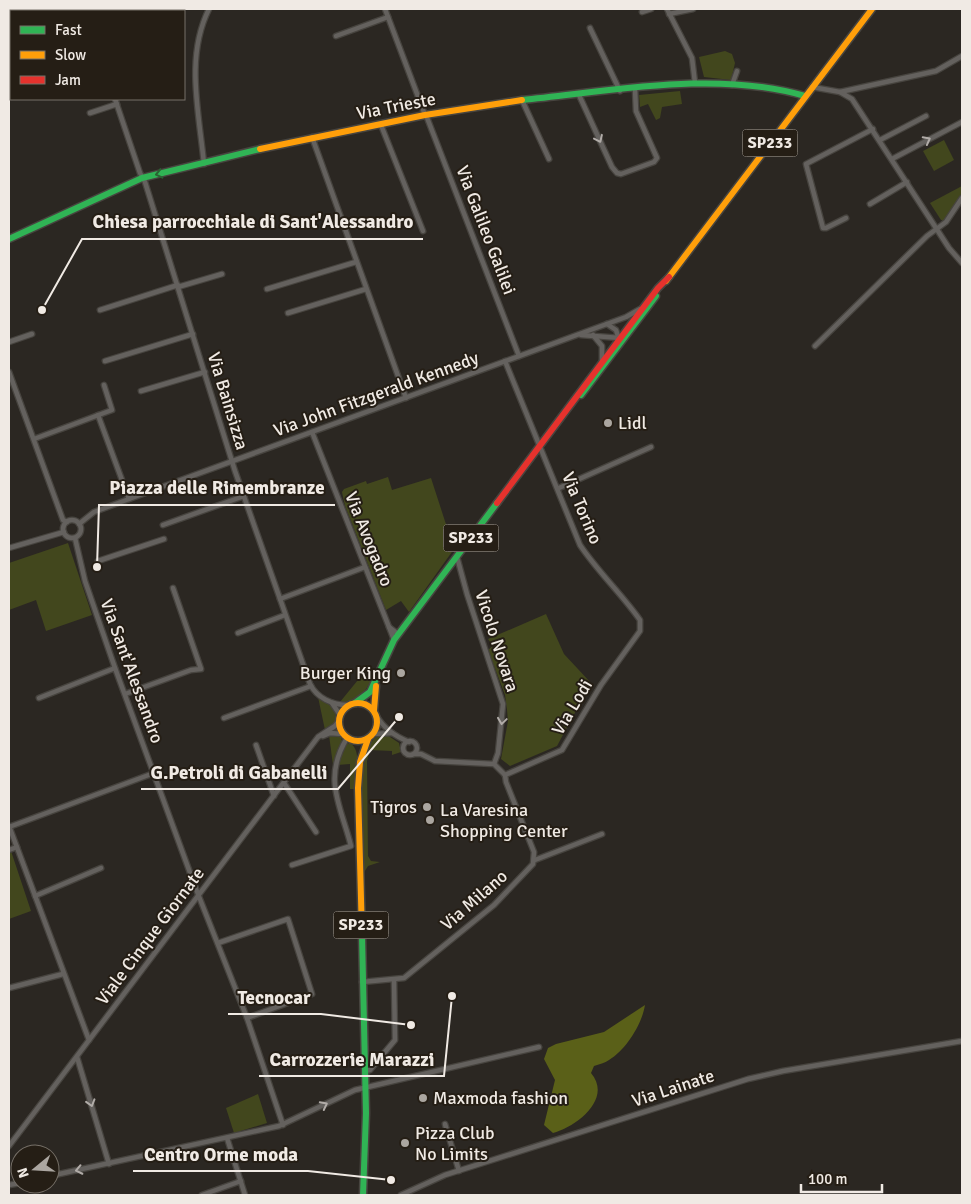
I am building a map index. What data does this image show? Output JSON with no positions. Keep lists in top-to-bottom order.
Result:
{
  "streets": {
    "main road": ["Via Trieste", "SP233"],
    "street": [
      "Via Galileo Galilei",
      "Via John Fitzgerald Kennedy",
      "Via Bainsizza",
      "Via Torino",
      "Via Avogadro",
      "Vicolo Novara",
      "Via Sant'Alessandro",
      "Via Lodi",
      "Via Milano",
      "Viale Cinque Giornate",
      "Via Lainate"
    ]
  },
  "crossings": [
    ["Via Trieste", "SP233"],
    ["Via Trieste", "Via Galileo Galilei"],
    ["Via Trieste", "Via Bainsizza"],
    ["SP233", "Via John Fitzgerald Kennedy"],
    ["SP233", "Via Torino"],
    ["SP233", "Via Avogadro"],
    ["SP233", "Vicolo Novara"],
    ["SP233", "Via Milano"],
    ["SP233", "Viale Cinque Giornate"],
    ["Via Galileo Galilei", "Via John Fitzgerald Kennedy"],
    ["Via John Fitzgerald Kennedy", "Via Bainsizza"],
    ["Via John Fitzgerald Kennedy", "Via Torino"],
    ["Via John Fitzgerald Kennedy", "Via Avogadro"],
    ["Via John Fitzgerald Kennedy", "Via Sant'Alessandro"],
    ["Via Torino", "Via Lodi"],
    ["Via Sant'Alessandro", "Viale Cinque Giornate"]
  ],
  "one_way": ["Vicolo Novara"],
  "places": [
    "Chiesa parrocchiale di Sant'Alessandro",
    "Lidl",
    "Piazza delle Rimembranze",
    "Burger King",
    "G.Petroli di Gabanelli",
    "Tigros",
    "La Varesina Shopping Center",
    "Carrozzerie Marazzi",
    "Tecnocar",
    "Maxmoda fashion",
    "Pizza Club No Limits",
    "Centro Orme moda"
  ],
  "legend": ["Fast", "Slow", "Jam"],
  "scale_bar": "100 m",
  "north": "left"
}
